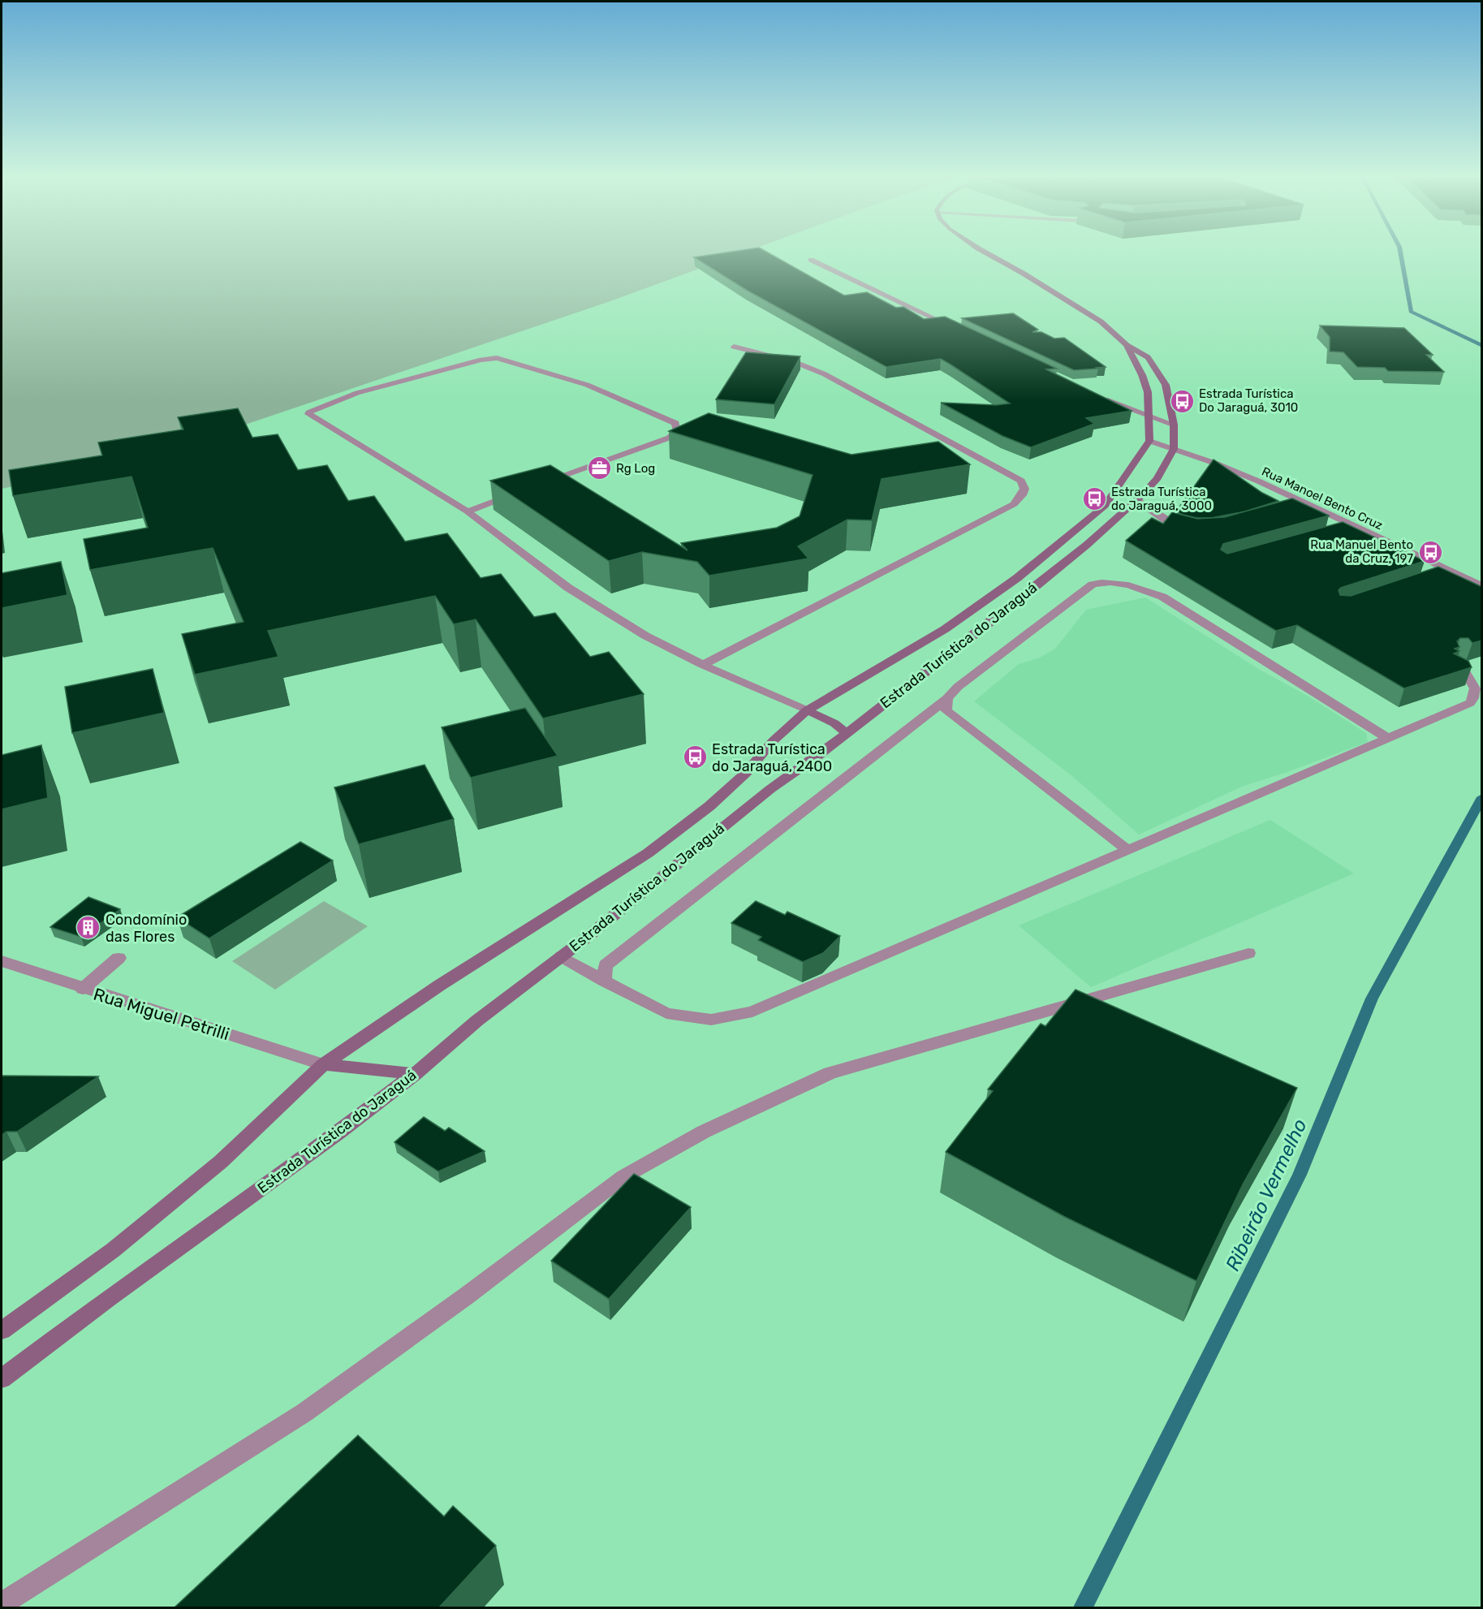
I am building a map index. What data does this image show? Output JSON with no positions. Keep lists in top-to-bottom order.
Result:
{
  "streets": {
    "main road": ["Estrada Turística do Jaraguá"],
    "street": ["Rua Manoel Bento Cruz", "Rua Miguel Petrilli"]
  },
  "crossings": [
    ["Rua Manoel Bento Cruz", "Estrada Turística do Jaraguá"],
    ["Estrada Turística do Jaraguá", "Rua Miguel Petrilli"]
  ],
  "water": ["Ribeirão Vermelho"],
  "places": {
    "bus stop": [
      "Estrada Turística Do Jaraguá, 3010",
      "Estrada Turística do Jaraguá, 3000",
      "Rua Manuel Bento da Cruz, 197",
      "Estrada Turística do Jaraguá, 2400"
    ],
    "office": ["Rg Log"],
    "building": ["Condomínio das Flores"]
  }
}
